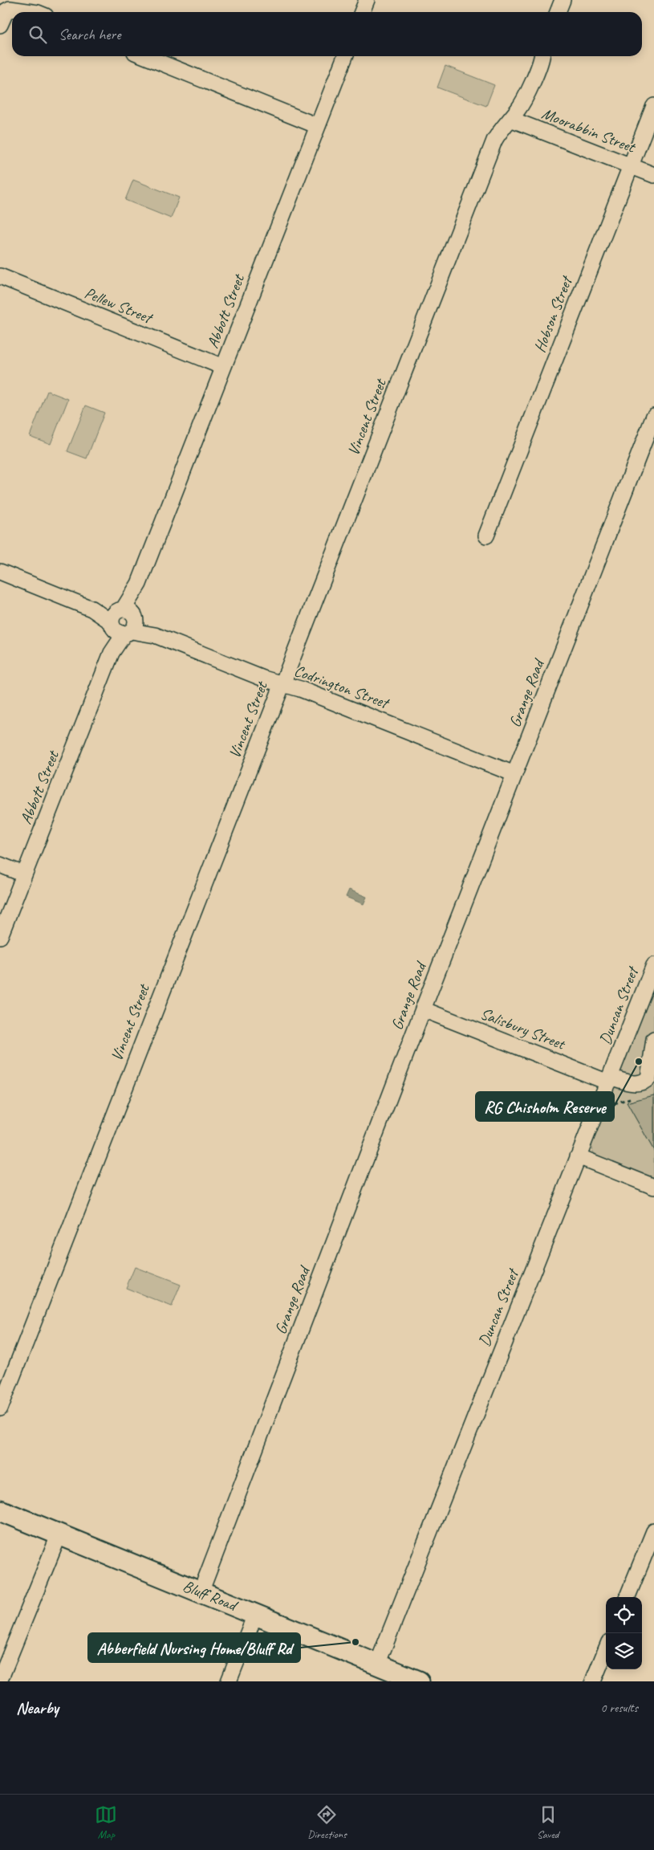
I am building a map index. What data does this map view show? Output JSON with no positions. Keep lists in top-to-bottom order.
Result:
{
  "streets": {
    "main road": ["Bluff Road"],
    "street": [
      "Moorabbin Street",
      "Pellew Street",
      "Abbott Street",
      "Hobson Street",
      "Vincent Street",
      "Codrington Street",
      "Grange Road",
      "Duncan Street",
      "Salisbury Street"
    ]
  },
  "crossings": [
    ["Moorabbin Street", "Hobson Street"],
    ["Moorabbin Street", "Vincent Street"],
    ["Pellew Street", "Abbott Street"],
    ["Abbott Street", "Codrington Street"],
    ["Vincent Street", "Codrington Street"],
    ["Codrington Street", "Grange Road"],
    ["Grange Road", "Salisbury Street"],
    ["Grange Road", "Bluff Road"],
    ["Duncan Street", "Salisbury Street"],
    ["Duncan Street", "Bluff Road"]
  ],
  "places": ["RG Chisholm Reserve", "Abberfield Nursing Home/Bluff Rd"],
  "page": {
    "search": "Search here",
    "heading": ["Nearby", "0 results"],
    "nav": ["Map", "Directions", "Saved"]
  }
}
